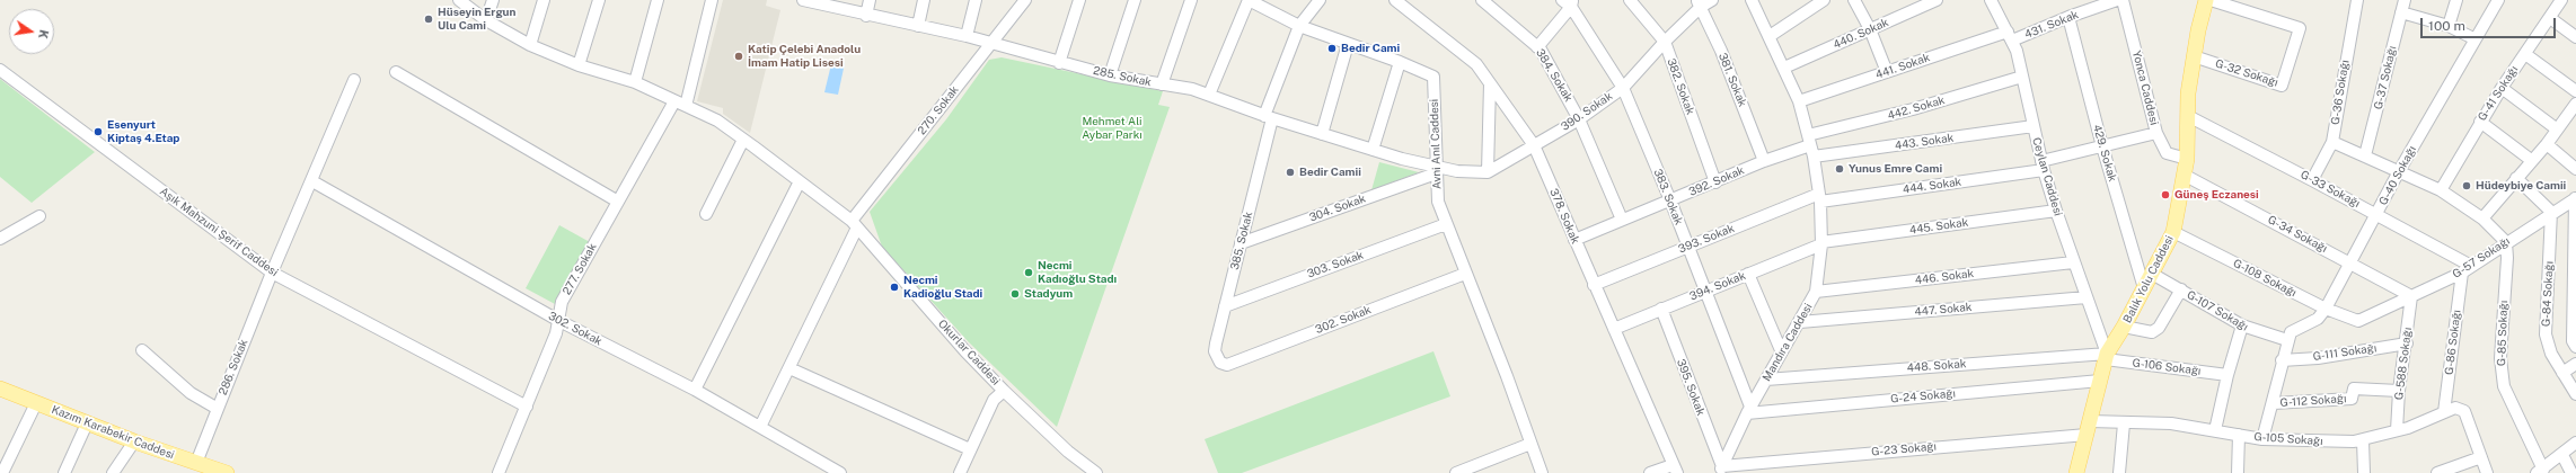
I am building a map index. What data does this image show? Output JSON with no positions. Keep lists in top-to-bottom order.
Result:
{
  "streets": {
    "main road": ["Balık Yolu Caddesi", "Kazım Karabekir Caddesi"],
    "street": [
      "431. Sokak",
      "440. Sokak",
      "441. Sokak",
      "G-32 Sokağı",
      "384. Sokak",
      "285. Sokak",
      "G-37 Sokağı",
      "381. Sokak",
      "382. Sokak",
      "Yonca Caddesi",
      "G-36 Sokağı",
      "G-41 Sokağı",
      "442. Sokak",
      "270. Sokak",
      "390. Sokak",
      "443. Sokak",
      "Avni Anıl Caddesi",
      "429. Sokak",
      "G-40 Sokağı",
      "Ceylan Caddesi",
      "392. Sokak",
      "444. Sokak",
      "G-33 Sokağı",
      "383. Sokak",
      "304. Sokak",
      "378. Sokak",
      "445. Sokak",
      "Aşık Mahzuni Şerif Caddesi",
      "G-34 Sokağı",
      "393. Sokak",
      "385. Sokak",
      "G-57 Sokağı",
      "303. Sokak",
      "277. Sokak",
      "446. Sokak",
      "G-108 Sokağı",
      "394. Sokak",
      "G-84 Sokağı",
      "447. Sokak",
      "G-107 Sokağı",
      "302. Sokak",
      "G-85 Sokağı",
      "Mandıra Caddesi",
      "G-86 Sokağı",
      "Okurlar Caddesi",
      "G-111 Sokağı",
      "G-588 Sokağı",
      "448. Sokak",
      "286. Sokak",
      "G-106 Sokağı",
      "395. Sokak",
      "G-24 Sokağı",
      "G-112 Sokağı",
      "G-105 Sokağı",
      "G-23 Sokağı"
    ]
  },
  "crossings": [
    ["431. Sokak", "441. Sokak"],
    ["431. Sokak", "429. Sokak"],
    ["431. Sokak", "Ceylan Caddesi"],
    ["440. Sokak", "Mandıra Caddesi"],
    ["441. Sokak", "Ceylan Caddesi"],
    ["441. Sokak", "Mandıra Caddesi"],
    ["G-32 Sokağı", "Balık Yolu Caddesi"],
    ["384. Sokak", "390. Sokak"],
    ["384. Sokak", "392. Sokak"],
    ["285. Sokak", "270. Sokak"],
    ["285. Sokak", "Avni Anıl Caddesi"],
    ["285. Sokak", "304. Sokak"],
    ["285. Sokak", "385. Sokak"],
    ["381. Sokak", "390. Sokak"],
    ["381. Sokak", "392. Sokak"],
    ["382. Sokak", "390. Sokak"],
    ["382. Sokak", "392. Sokak"],
    ["Yonca Caddesi", "444. Sokak"],
    ["Yonca Caddesi", "Balık Yolu Caddesi"],
    ["G-36 Sokağı", "G-33 Sokağı"],
    ["442. Sokak", "Ceylan Caddesi"],
    ["442. Sokak", "392. Sokak"],
    ["442. Sokak", "Mandıra Caddesi"],
    ["270. Sokak", "302. Sokak"],
    ["270. Sokak", "Okurlar Caddesi"],
    ["390. Sokak", "383. Sokak"],
    ["390. Sokak", "378. Sokak"],
    ["443. Sokak", "Ceylan Caddesi"],
    ["443. Sokak", "Mandıra Caddesi"],
    ["Avni Anıl Caddesi", "304. Sokak"],
    ["Avni Anıl Caddesi", "385. Sokak"],
    ["Avni Anıl Caddesi", "303. Sokak"],
    ["Avni Anıl Caddesi", "302. Sokak"],
    ["429. Sokak", "444. Sokak"],
    ["429. Sokak", "Balık Yolu Caddesi"],
    ["G-40 Sokağı", "G-33 Sokağı"],
    ["G-40 Sokağı", "G-34 Sokağı"],
    ["G-40 Sokağı", "G-108 Sokağı"],
    ["G-40 Sokağı", "G-107 Sokağı"],
    ["Ceylan Caddesi", "444. Sokak"],
    ["Ceylan Caddesi", "445. Sokak"],
    ["Ceylan Caddesi", "446. Sokak"],
    ["Ceylan Caddesi", "Balık Yolu Caddesi"],
    ["Ceylan Caddesi", "447. Sokak"],
    ["Ceylan Caddesi", "448. Sokak"],
    ["Ceylan Caddesi", "G-106 Sokağı"],
    ["392. Sokak", "383. Sokak"],
    ["392. Sokak", "378. Sokak"],
    ["392. Sokak", "Mandıra Caddesi"],
    ["444. Sokak", "393. Sokak"],
    ["444. Sokak", "Mandıra Caddesi"],
    ["G-33 Sokağı", "G-57 Sokağı"],
    ["G-33 Sokağı", "Balık Yolu Caddesi"],
    ["G-33 Sokağı", "G-86 Sokağı"],
    ["383. Sokak", "393. Sokak"],
    ["383. Sokak", "394. Sokak"],
    ["383. Sokak", "Mandıra Caddesi"],
    ["383. Sokak", "G-24 Sokağı"],
    ["304. Sokak", "385. Sokak"],
    ["378. Sokak", "393. Sokak"],
    ["378. Sokak", "394. Sokak"],
    ["445. Sokak", "394. Sokak"],
    ["445. Sokak", "Mandıra Caddesi"],
    ["Aşık Mahzuni Şerif Caddesi", "277. Sokak"],
    ["Aşık Mahzuni Şerif Caddesi", "286. Sokak"],
    ["G-34 Sokağı", "G-57 Sokağı"],
    ["G-34 Sokağı", "Balık Yolu Caddesi"],
    ["G-34 Sokağı", "G-588 Sokağı"],
    ["393. Sokak", "Mandıra Caddesi"],
    ["385. Sokak", "303. Sokak"],
    ["385. Sokak", "302. Sokak"],
    ["G-57 Sokağı", "G-108 Sokağı"],
    ["G-57 Sokağı", "G-84 Sokağı"],
    ["G-57 Sokağı", "G-85 Sokağı"],
    ["G-57 Sokağı", "G-86 Sokağı"],
    ["G-57 Sokağı", "G-588 Sokağı"],
    ["277. Sokak", "302. Sokak"],
    ["277. Sokak", "Okurlar Caddesi"],
    ["446. Sokak", "Mandıra Caddesi"],
    ["G-108 Sokağı", "Balık Yolu Caddesi"],
    ["Balık Yolu Caddesi", "G-107 Sokağı"],
    ["Balık Yolu Caddesi", "448. Sokak"],
    ["Balık Yolu Caddesi", "G-106 Sokağı"],
    ["Balık Yolu Caddesi", "G-24 Sokağı"],
    ["Balık Yolu Caddesi", "G-105 Sokağı"],
    ["Balık Yolu Caddesi", "G-23 Sokağı"],
    ["394. Sokak", "Mandıra Caddesi"],
    ["394. Sokak", "395. Sokak"],
    ["447. Sokak", "Mandıra Caddesi"],
    ["302. Sokak", "286. Sokak"],
    ["Mandıra Caddesi", "448. Sokak"],
    ["Mandıra Caddesi", "395. Sokak"],
    ["Mandıra Caddesi", "G-24 Sokağı"],
    ["Mandıra Caddesi", "G-23 Sokağı"],
    ["G-86 Sokağı", "G-105 Sokağı"],
    ["G-111 Sokağı", "G-588 Sokağı"],
    ["G-588 Sokağı", "G-112 Sokağı"],
    ["G-588 Sokağı", "G-105 Sokağı"],
    ["448. Sokak", "G-106 Sokağı"],
    ["286. Sokak", "Kazım Karabekir Caddesi"],
    ["395. Sokak", "G-23 Sokağı"],
    ["G-105 Sokağı", "G-23 Sokağı"]
  ],
  "parks": ["Mehmet Ali Aybar Parkı"],
  "places": [
    "Hüseyin Ergun Ulu Cami",
    "Bedir Cami",
    "Katip Çelebi Anadolu İmam Hatip Lisesi",
    "Esenyurt Kiptaş 4.Etap",
    "Yunus Emre Cami",
    "Bedir Camii",
    "Hüdeybiye Camii",
    "Güneş Eczanesi",
    "Necmi Kadıoğlu Stadı",
    "Necmi Kadioğlu Stadi",
    "Stadyum"
  ],
  "scale_bar": "100 m",
  "north": "right"
}
